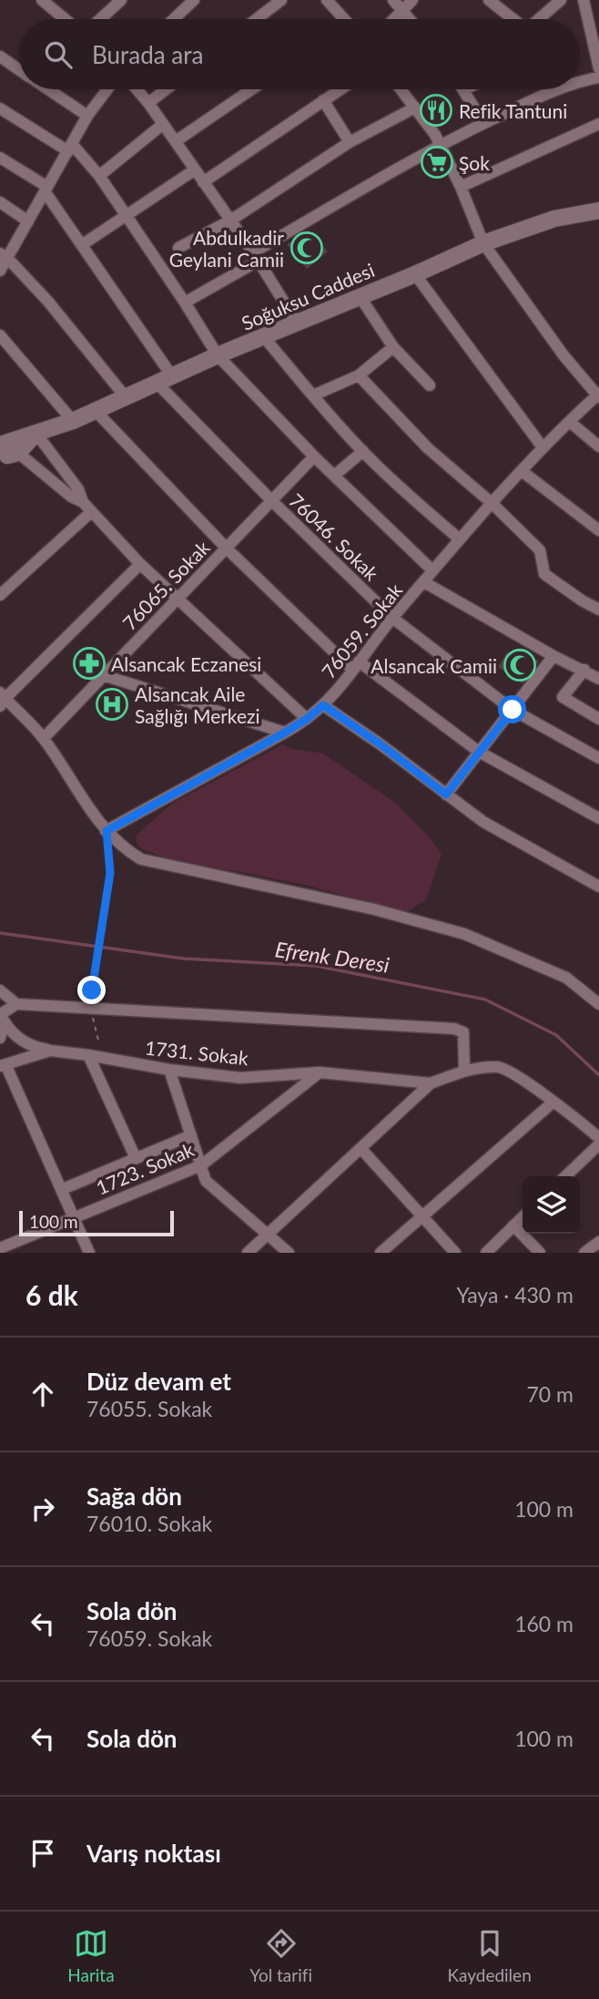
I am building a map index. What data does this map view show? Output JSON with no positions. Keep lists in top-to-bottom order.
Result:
{
  "streets": {
    "street": [
      "Soğuksu Caddesi",
      "76046. Sokak",
      "76065. Sokak",
      "76059. Sokak",
      "1731. Sokak",
      "1723. Sokak"
    ]
  },
  "crossings": [
    ["Soğuksu Caddesi", "76046. Sokak"],
    ["76046. Sokak", "76065. Sokak"],
    ["76046. Sokak", "76059. Sokak"],
    ["1731. Sokak", "1723. Sokak"]
  ],
  "water": ["Efrenk Deresi"],
  "places": {
    "restaurant": ["Refik Tantuni"],
    "supermarket": ["Şok"],
    "mosque": ["Abdulkadir Geylani Camii", "Alsancak Camii"],
    "pharmacy": ["Alsancak Eczanesi"],
    "hospital": ["Alsancak Aile Sağlığı Merkezi"]
  },
  "scale_bar": "100 m",
  "page": {
    "search": "Burada ara",
    "scale": "100 m",
    "heading": ["6 dk", "Yaya · 430 m"],
    "list": [
      ["Düz devam et", "76055. Sokak", "70 m"],
      ["Sağa dön", "76010. Sokak", "100 m"],
      ["Sola dön", "76059. Sokak", "160 m"],
      ["Sola dön", "100 m"],
      "Varış noktası"
    ],
    "nav": ["Harita", "Yol tarifi", "Kaydedilen"]
  }
}
